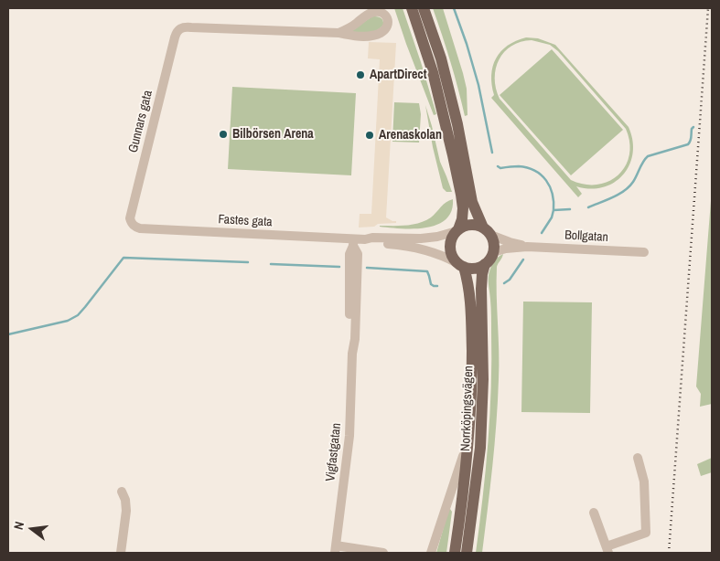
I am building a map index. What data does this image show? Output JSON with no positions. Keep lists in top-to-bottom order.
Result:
{
  "streets": {
    "main road": ["Norrköpingsvägen"],
    "street": [
      "Gunnars gata",
      "Fastes gata",
      "Bollgatan",
      "Vigfastgatan"
    ]
  },
  "crossings": [
    ["Gunnars gata", "Fastes gata"],
    ["Fastes gata", "Bollgatan"],
    ["Fastes gata", "Norrköpingsvägen"],
    ["Fastes gata", "Vigfastgatan"],
    ["Bollgatan", "Norrköpingsvägen"]
  ],
  "places": ["ApartDirect", "Bilbörsen Arena", "Arenaskolan"],
  "north": "left"
}
